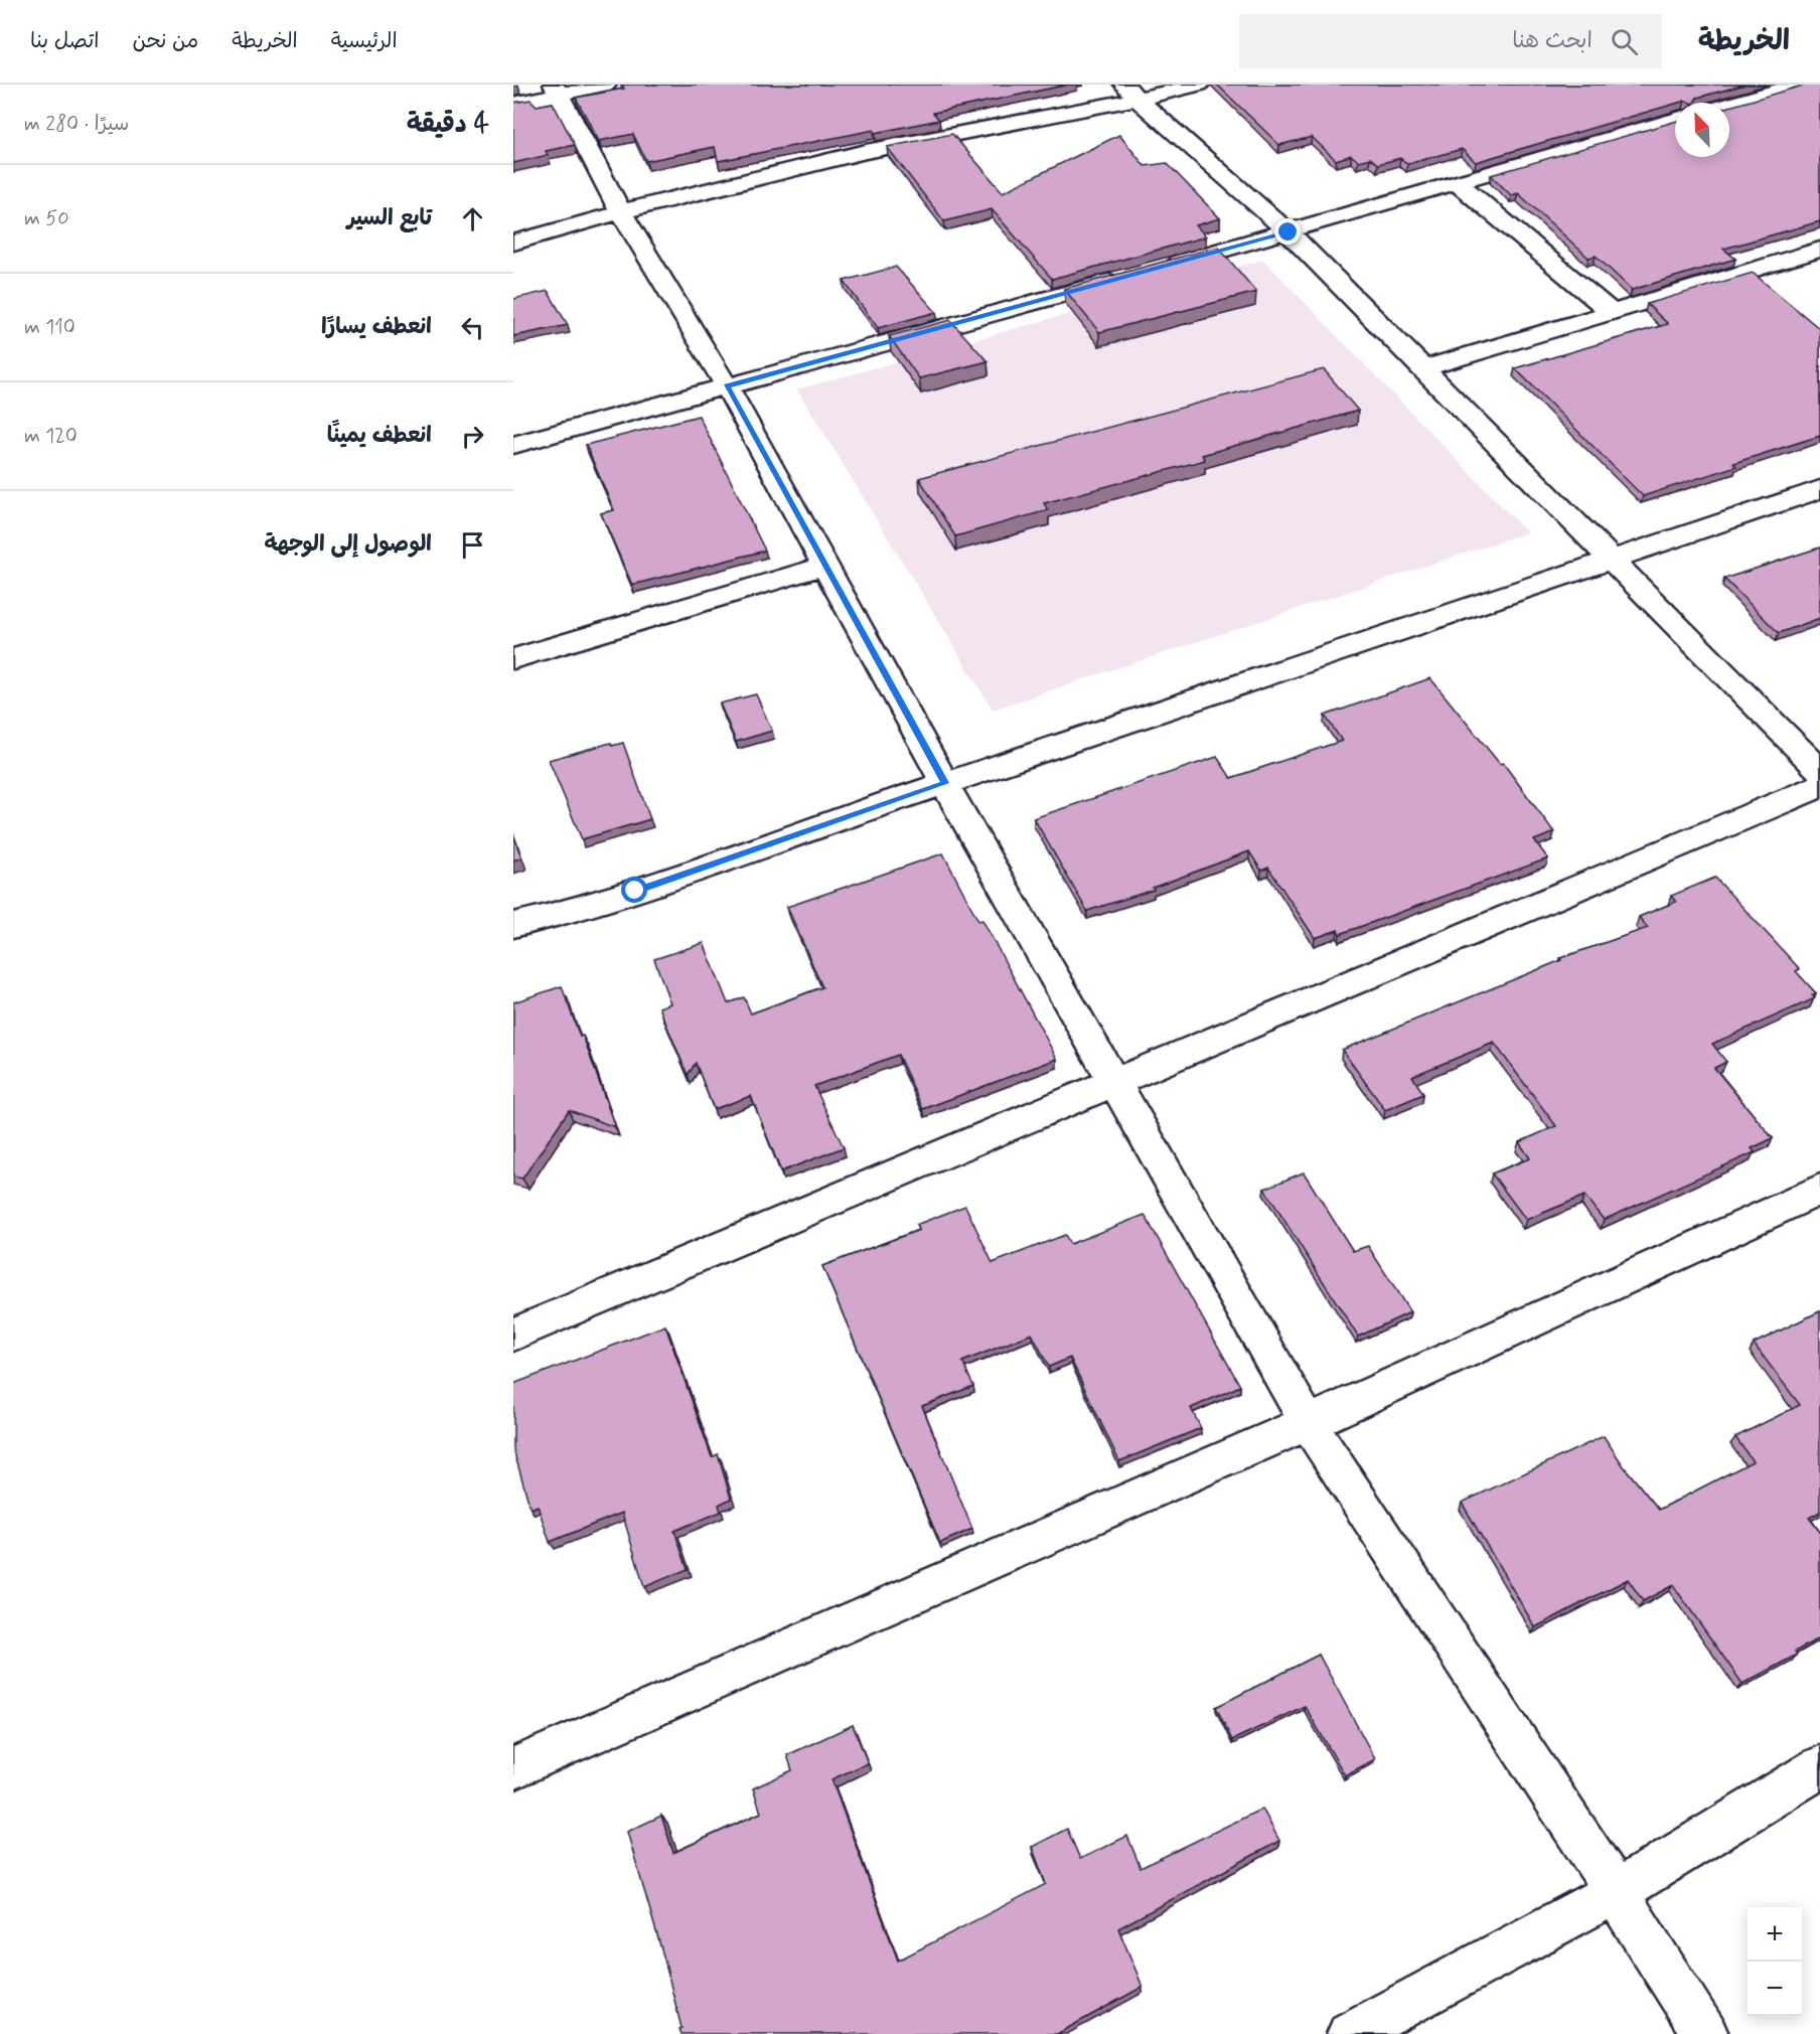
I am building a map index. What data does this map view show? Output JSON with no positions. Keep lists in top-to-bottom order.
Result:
{
  "north": "top left",
  "page": {
    "header": "الخريطة",
    "search": "ابحث هنا",
    "nav": [
      "الرئيسية",
      "الخريطة",
      "من نحن",
      "اتصل بنا"
    ],
    "heading": ["4 دقيقة", "سيرًا · 280 m"],
    "list": [
      ["تابع السير", "50 m"],
      ["انعطف يسارًا", "110 m"],
      ["انعطف يمينًا", "120 m"],
      "الوصول إلى الوجهة"
    ],
    "map_buttons": ["+", "−"]
  }
}
